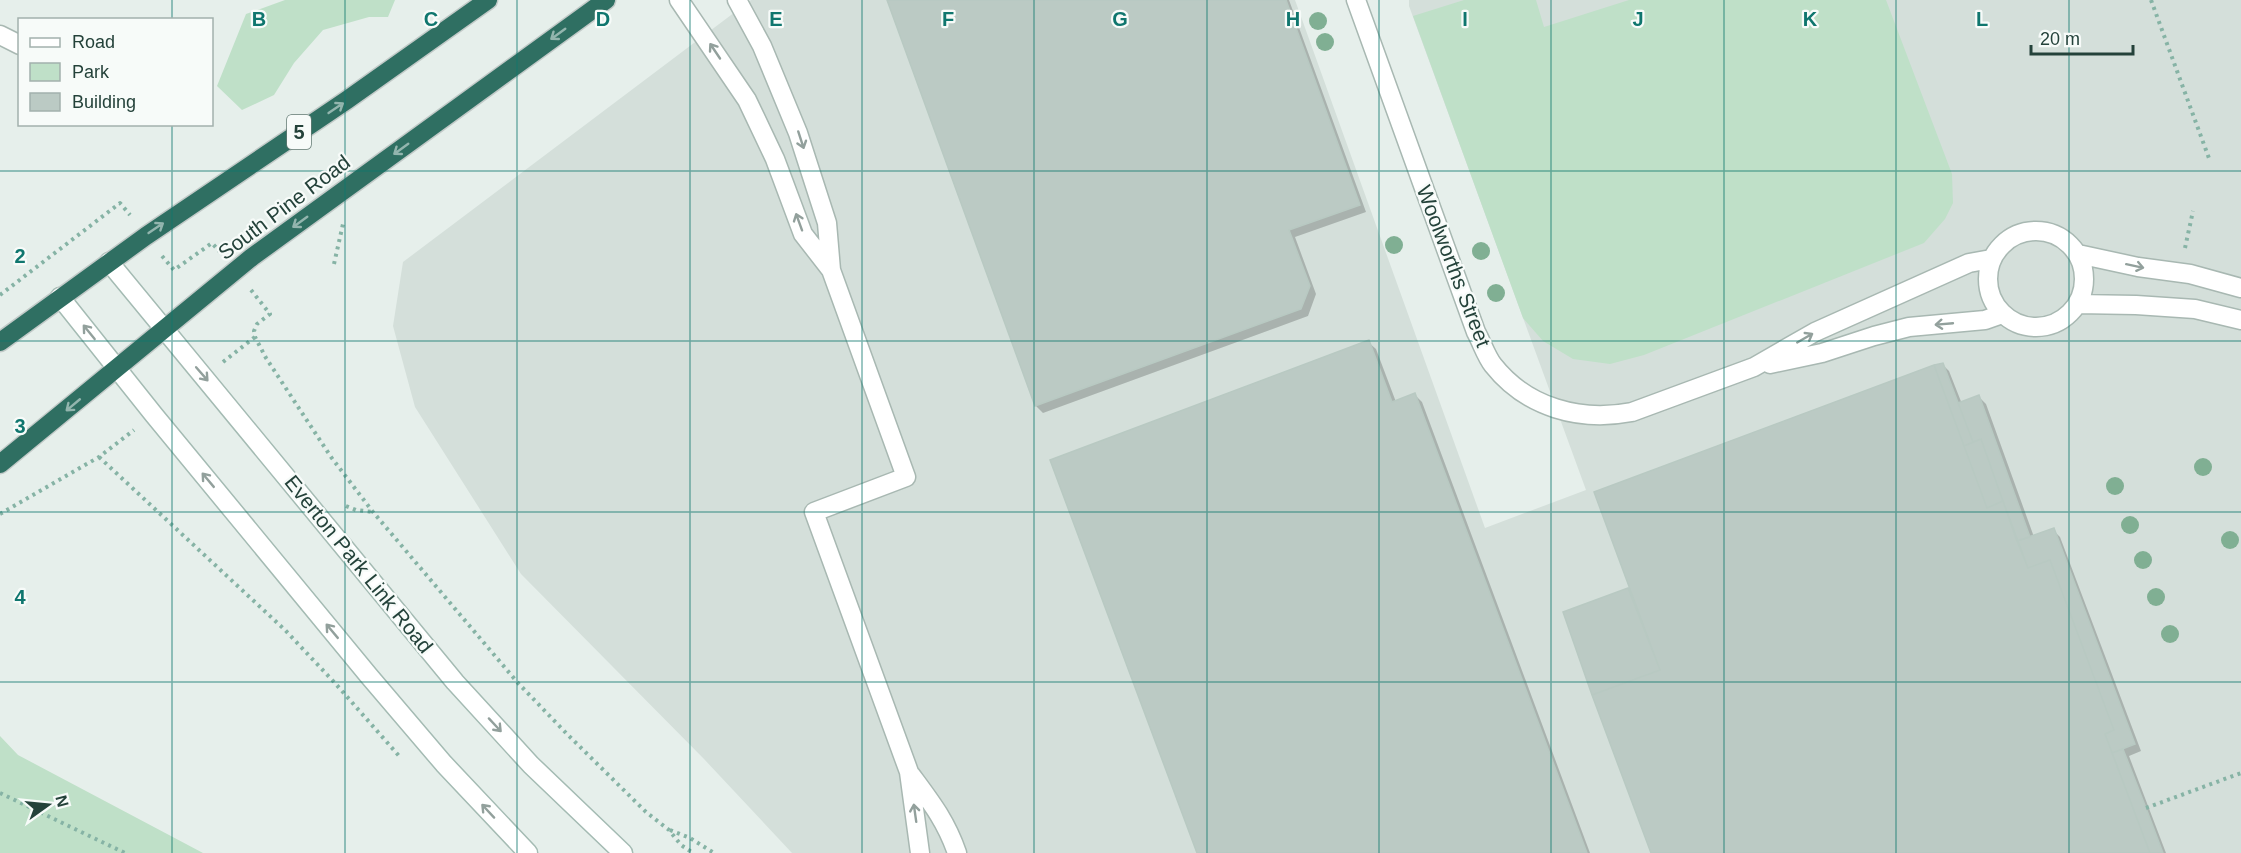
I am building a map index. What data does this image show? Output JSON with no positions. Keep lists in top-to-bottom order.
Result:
{
  "streets": {
    "highway": ["5", "South Pine Road"],
    "street": ["Woolworths Street", "Everton Park Link Road"]
  },
  "crossings": [
    ["5", "Everton Park Link Road"],
    ["South Pine Road", "Everton Park Link Road"]
  ],
  "legend": ["Road", "Park", "Building"],
  "scale_bar": "20 m",
  "north": "right",
  "grid": {
    "columns": [
      "B",
      "C",
      "D",
      "E",
      "F",
      "G",
      "H",
      "I",
      "J",
      "K",
      "L"
    ],
    "rows": ["2", "3", "4"]
  }
}
